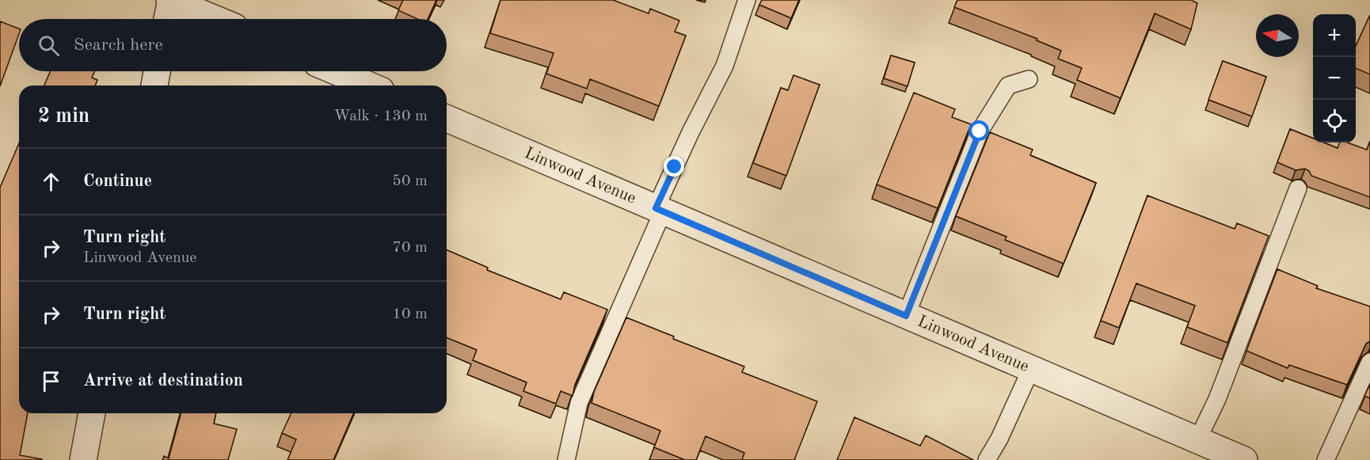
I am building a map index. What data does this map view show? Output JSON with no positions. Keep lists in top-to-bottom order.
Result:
{
  "streets": {
    "street": ["Linwood Avenue"]
  },
  "north": "left",
  "page": {
    "map_buttons": ["+", "−"],
    "search": "Search here",
    "heading": ["2 min", "Walk · 130 m"],
    "list": [
      ["Continue", "50 m"],
      ["Turn right", "Linwood Avenue", "70 m"],
      ["Turn right", "10 m"],
      "Arrive at destination"
    ]
  }
}
